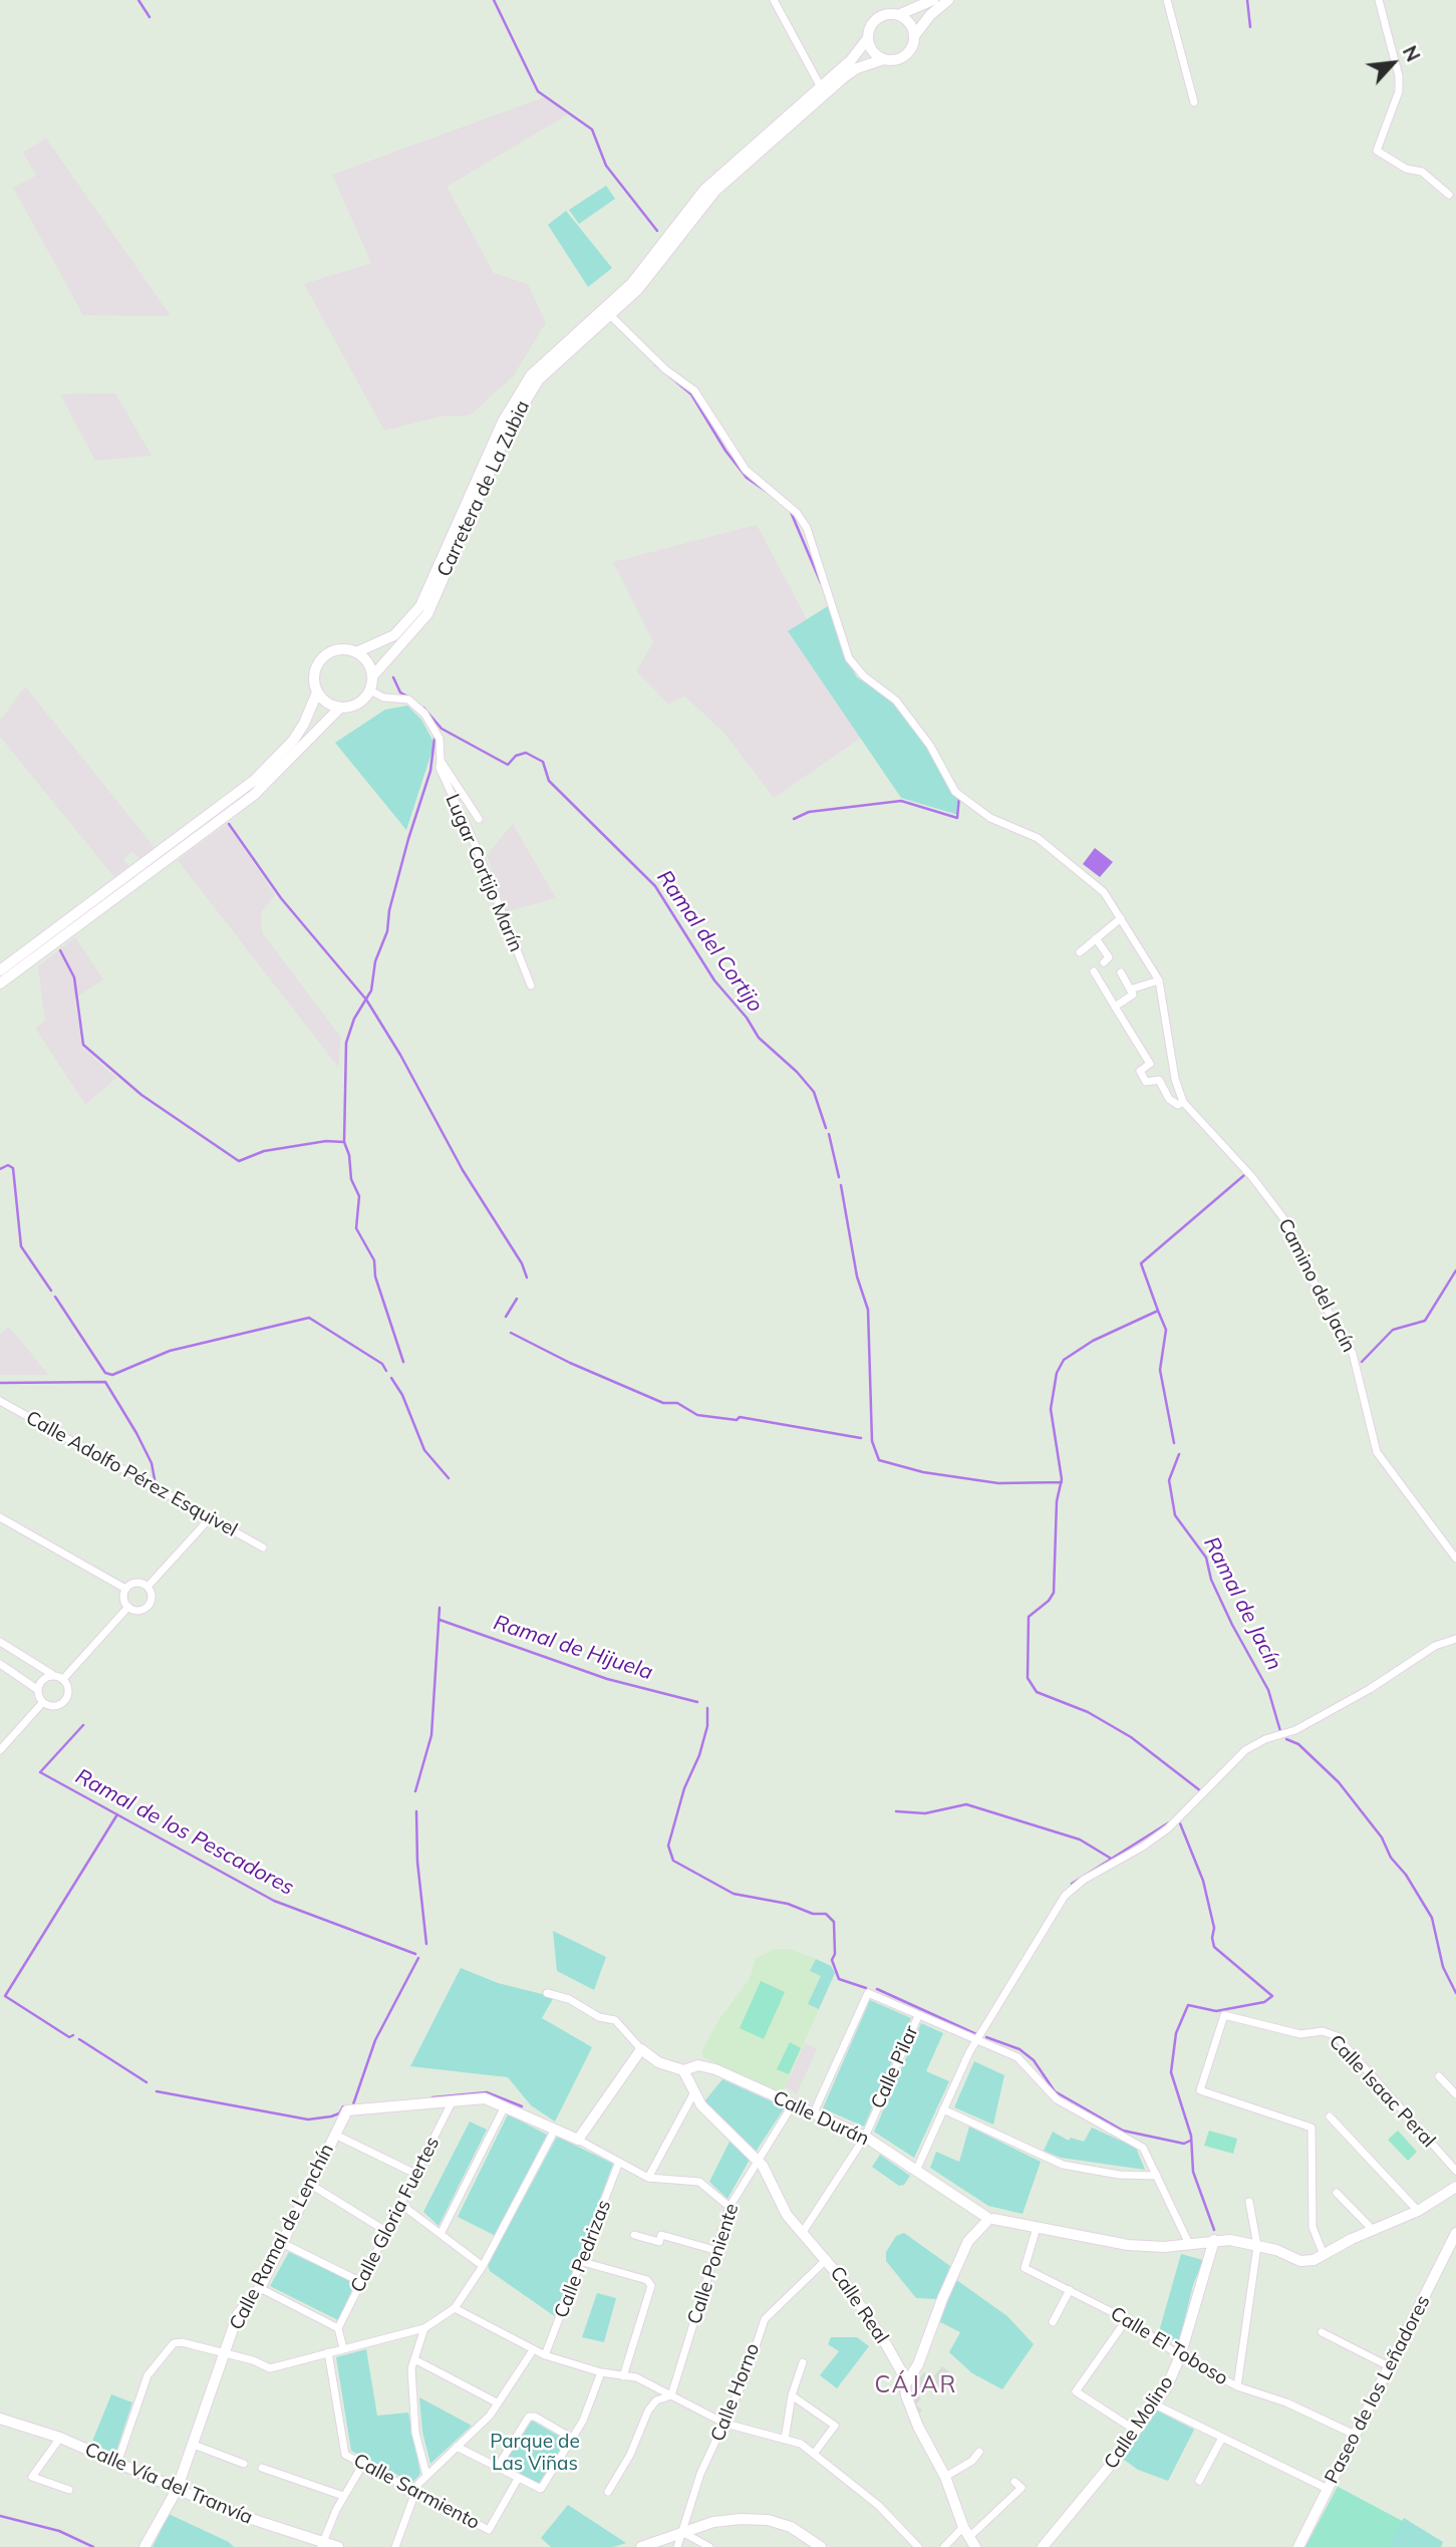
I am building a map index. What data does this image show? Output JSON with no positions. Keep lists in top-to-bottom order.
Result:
{
  "streets": {
    "street": [
      "Carretera de La Zubia",
      "Lugar Cortijo Marín",
      "Camino del Jacín",
      "Calle Adolfo Pérez Esquivel",
      "Calle Pilar",
      "Calle Isaac Peral",
      "Calle Durán",
      "Calle Gloria Fuertes",
      "Calle Ramal de Lenchín",
      "Calle Pedrizas",
      "Calle Poniente",
      "Calle Real",
      "Calle El Toboso",
      "Paseo de los Leñadores",
      "Calle Horno",
      "Calle Molino",
      "Calle Vía del Tranvía",
      "Calle Sarmiento"
    ]
  },
  "crossings": [
    ["Carretera de La Zubia", "Lugar Cortijo Marín"],
    ["Calle Pilar", "Calle Durán"],
    ["Calle Pilar", "Calle Real"],
    ["Calle Durán", "Calle Poniente"],
    ["Calle Durán", "Calle Real"],
    ["Calle Gloria Fuertes", "Calle Ramal de Lenchín"],
    ["Calle Ramal de Lenchín", "Calle Vía del Tranvía"],
    ["Calle Poniente", "Calle Real"],
    ["Calle Real", "Calle Horno"],
    ["Calle El Toboso", "Paseo de los Leñadores"],
    ["Calle El Toboso", "Calle Molino"]
  ],
  "districts": ["CÁJAR"],
  "water": [
    "Ramal del Cortijo",
    "Ramal de Jacín",
    "Ramal de Hijuela",
    "Ramal de los Pescadores"
  ],
  "parks": ["Parque de Las Viñas"],
  "north": "top right"
}
